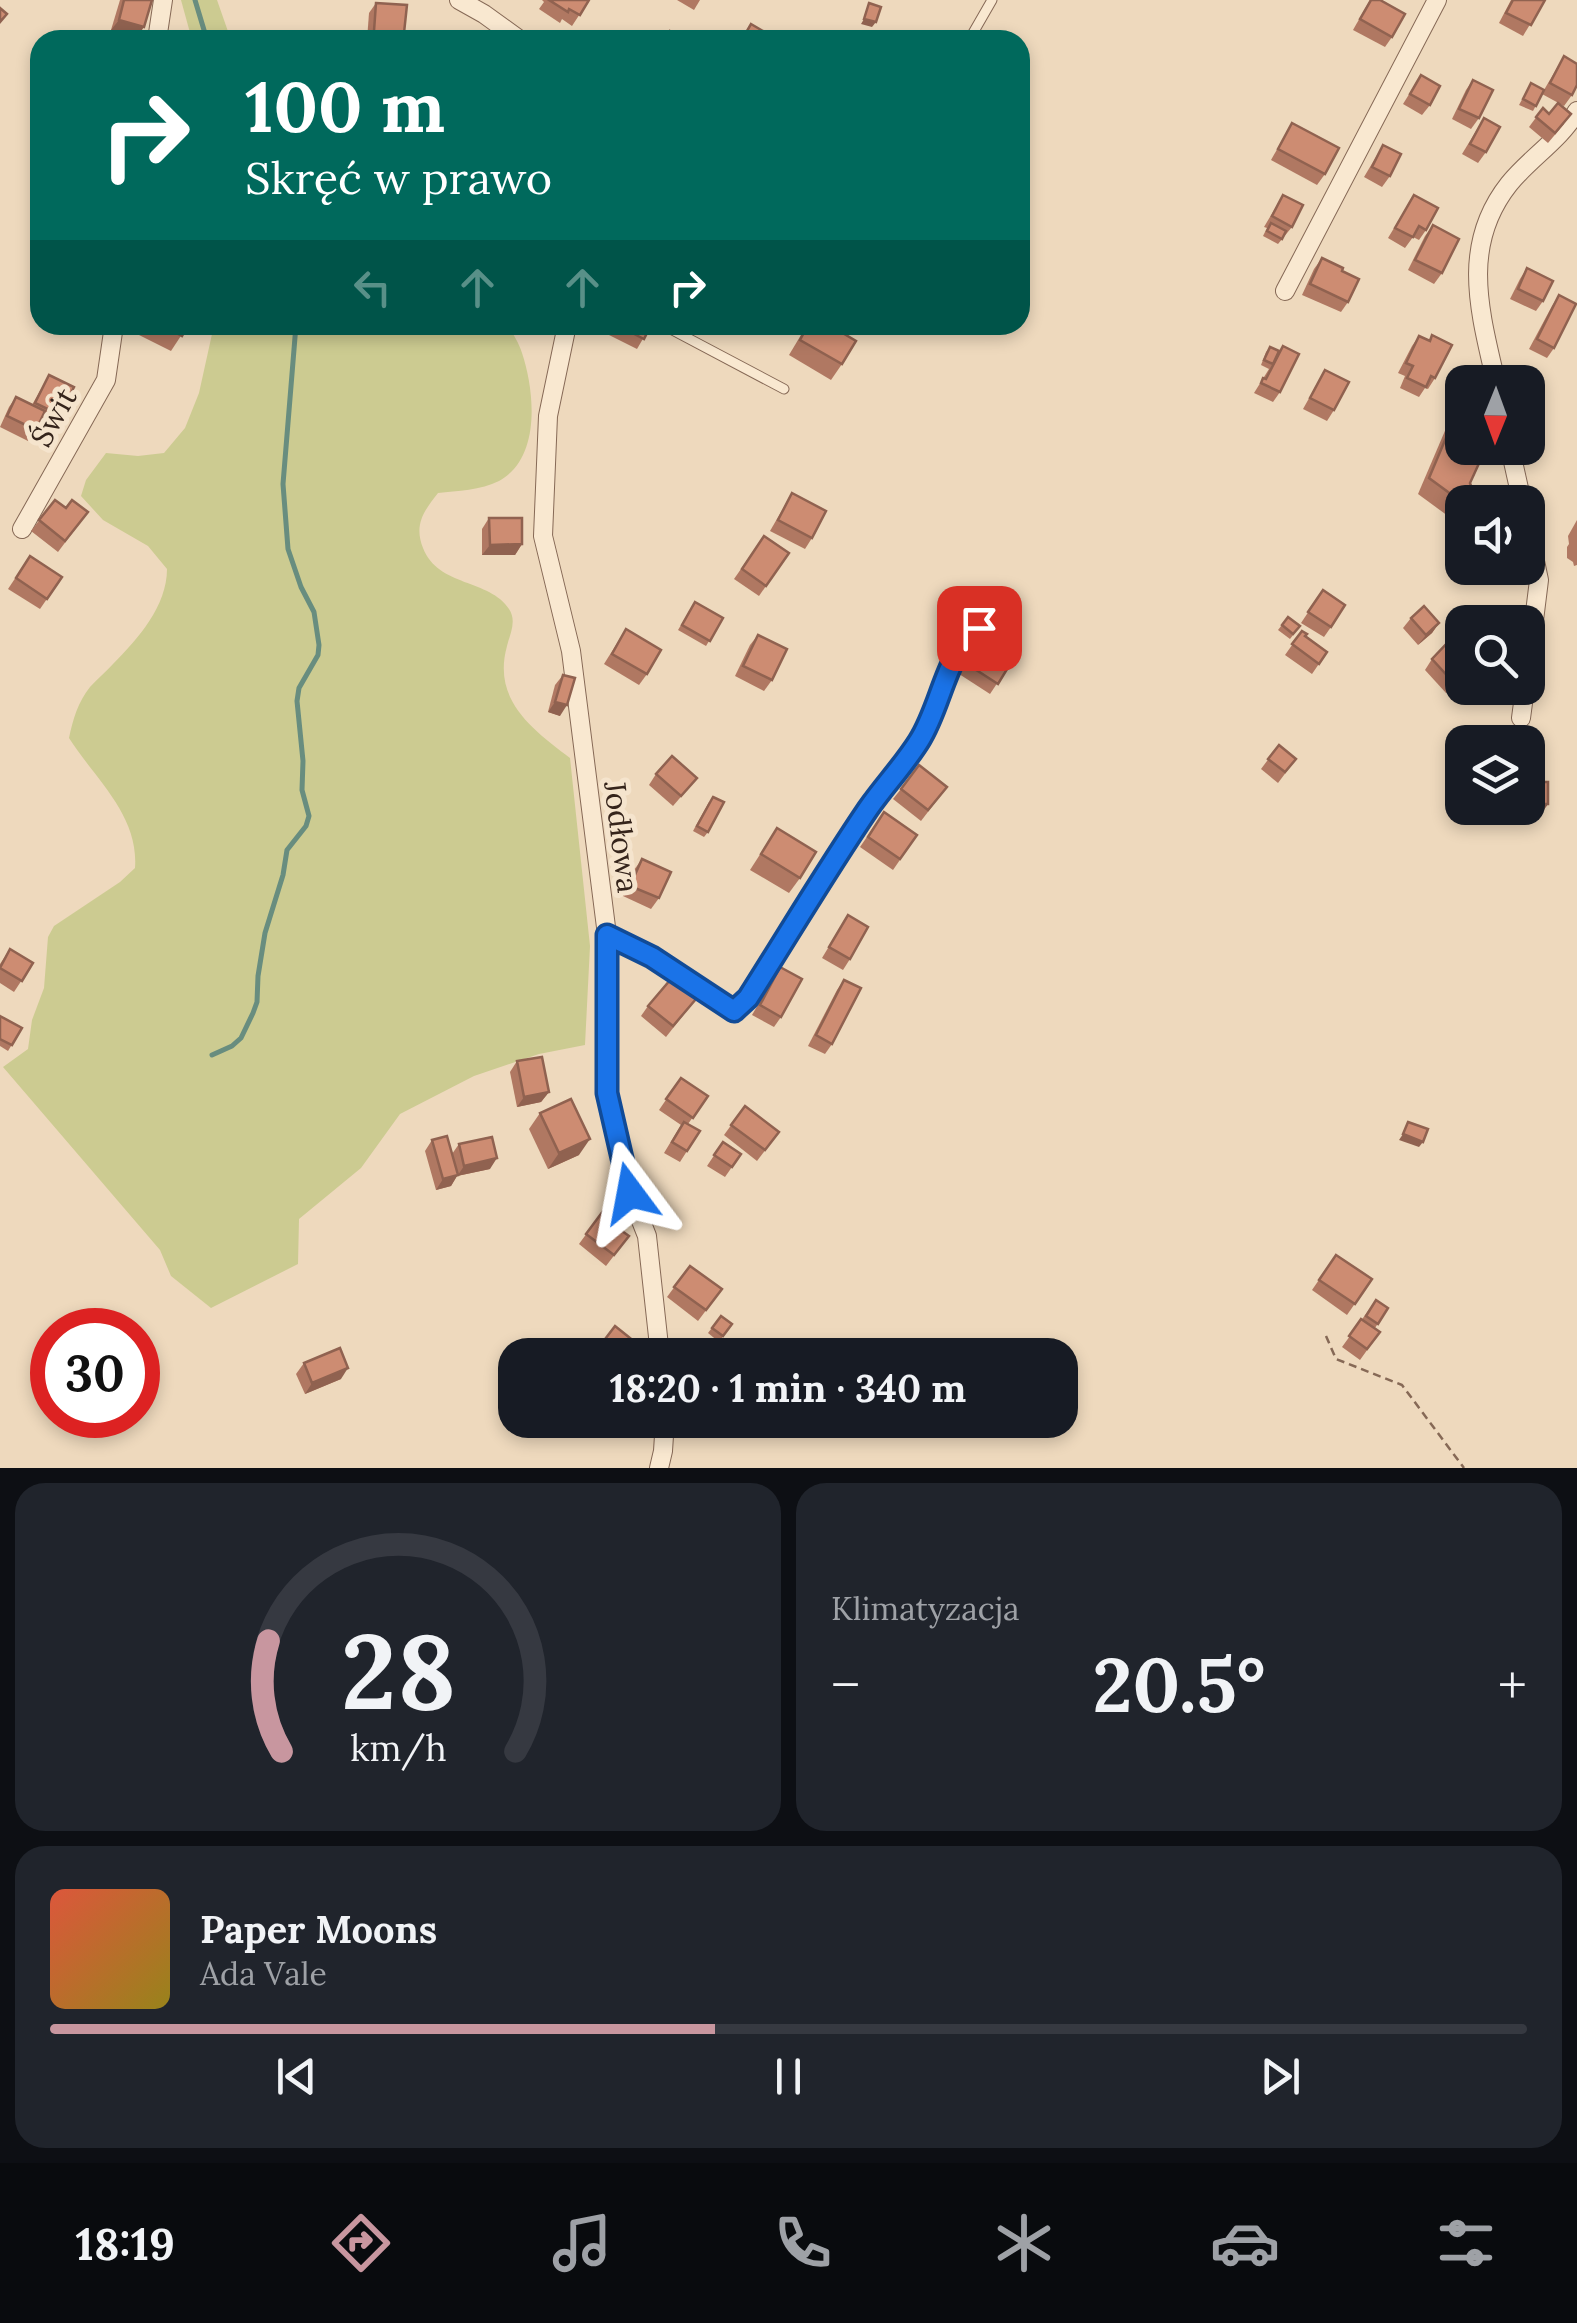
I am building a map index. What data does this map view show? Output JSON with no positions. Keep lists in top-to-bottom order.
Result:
{
  "streets": {
    "street": ["Świt", "Jodłowa"]
  },
  "north": "bottom",
  "page": {
    "turn": ["100 m", "Skręć w prawo"],
    "limit": "30",
    "trip": "18:20 · 1 min · 340 m",
    "tile": "Klimatyzacja",
    "heat": ["−", "20.5°", "+"],
    "song": ["Paper Moons", "Ada Vale"],
    "tabs": "18:19",
    "gauge": ["28", "km/h"]
  }
}
